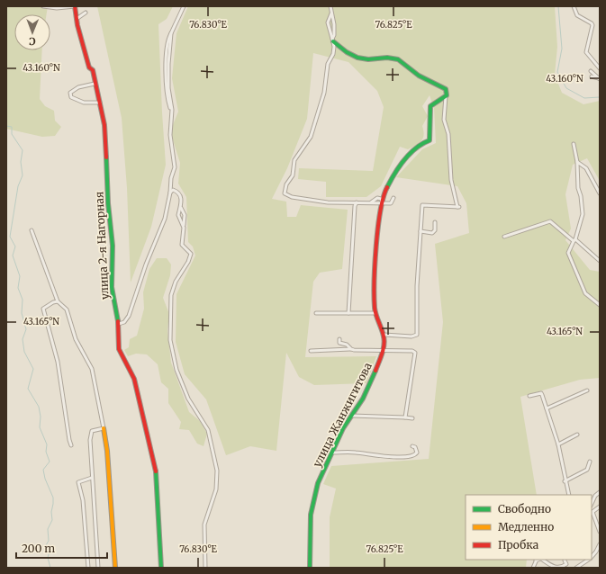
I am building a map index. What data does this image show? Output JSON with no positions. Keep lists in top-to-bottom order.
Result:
{
  "streets": {
    "street": ["улица 2-я Нагорная", "улица Жанжигитова"]
  },
  "legend": ["Свободно", "Медленно", "Пробка"],
  "scale_bar": "200 m",
  "north": "bottom",
  "coordinates": [
    "76.830°E",
    "76.825°E",
    "43.160°N",
    "43.165°N"
  ]
}
